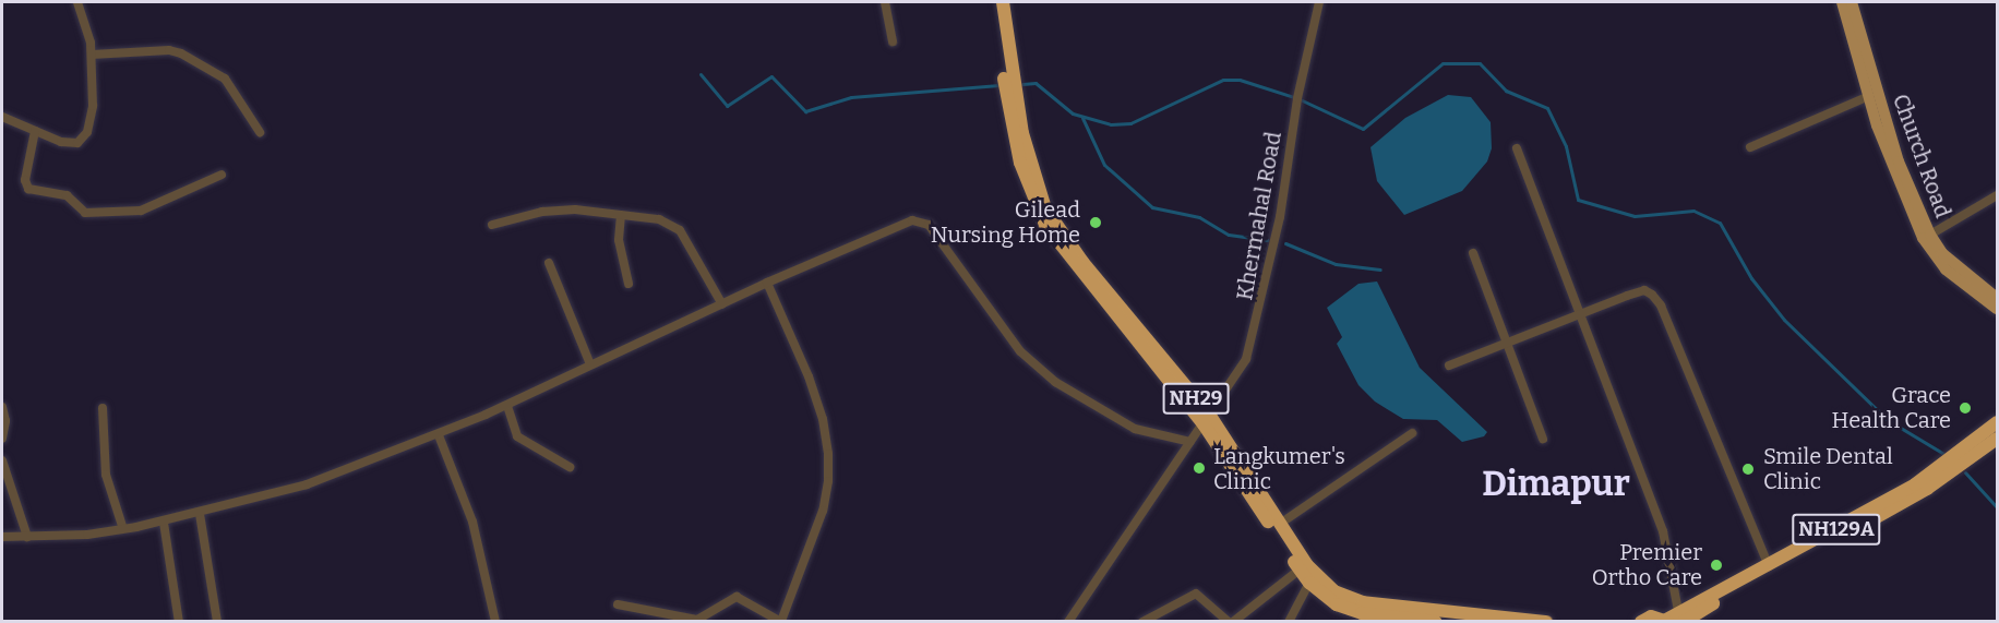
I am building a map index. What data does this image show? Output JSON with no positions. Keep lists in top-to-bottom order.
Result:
{
  "streets": {
    "highway": ["NH29", "NH129A"],
    "main road": ["Church Road"],
    "street": ["Khermahal Road"]
  },
  "crossings": [
    ["Khermahal Road", "NH29"]
  ],
  "districts": ["Dimapur"],
  "places": [
    "Gilead Nursing Home",
    "Grace Health Care",
    "Langkumer's Clinic",
    "Smile Dental Clinic",
    "Premier Ortho Care"
  ]
}
